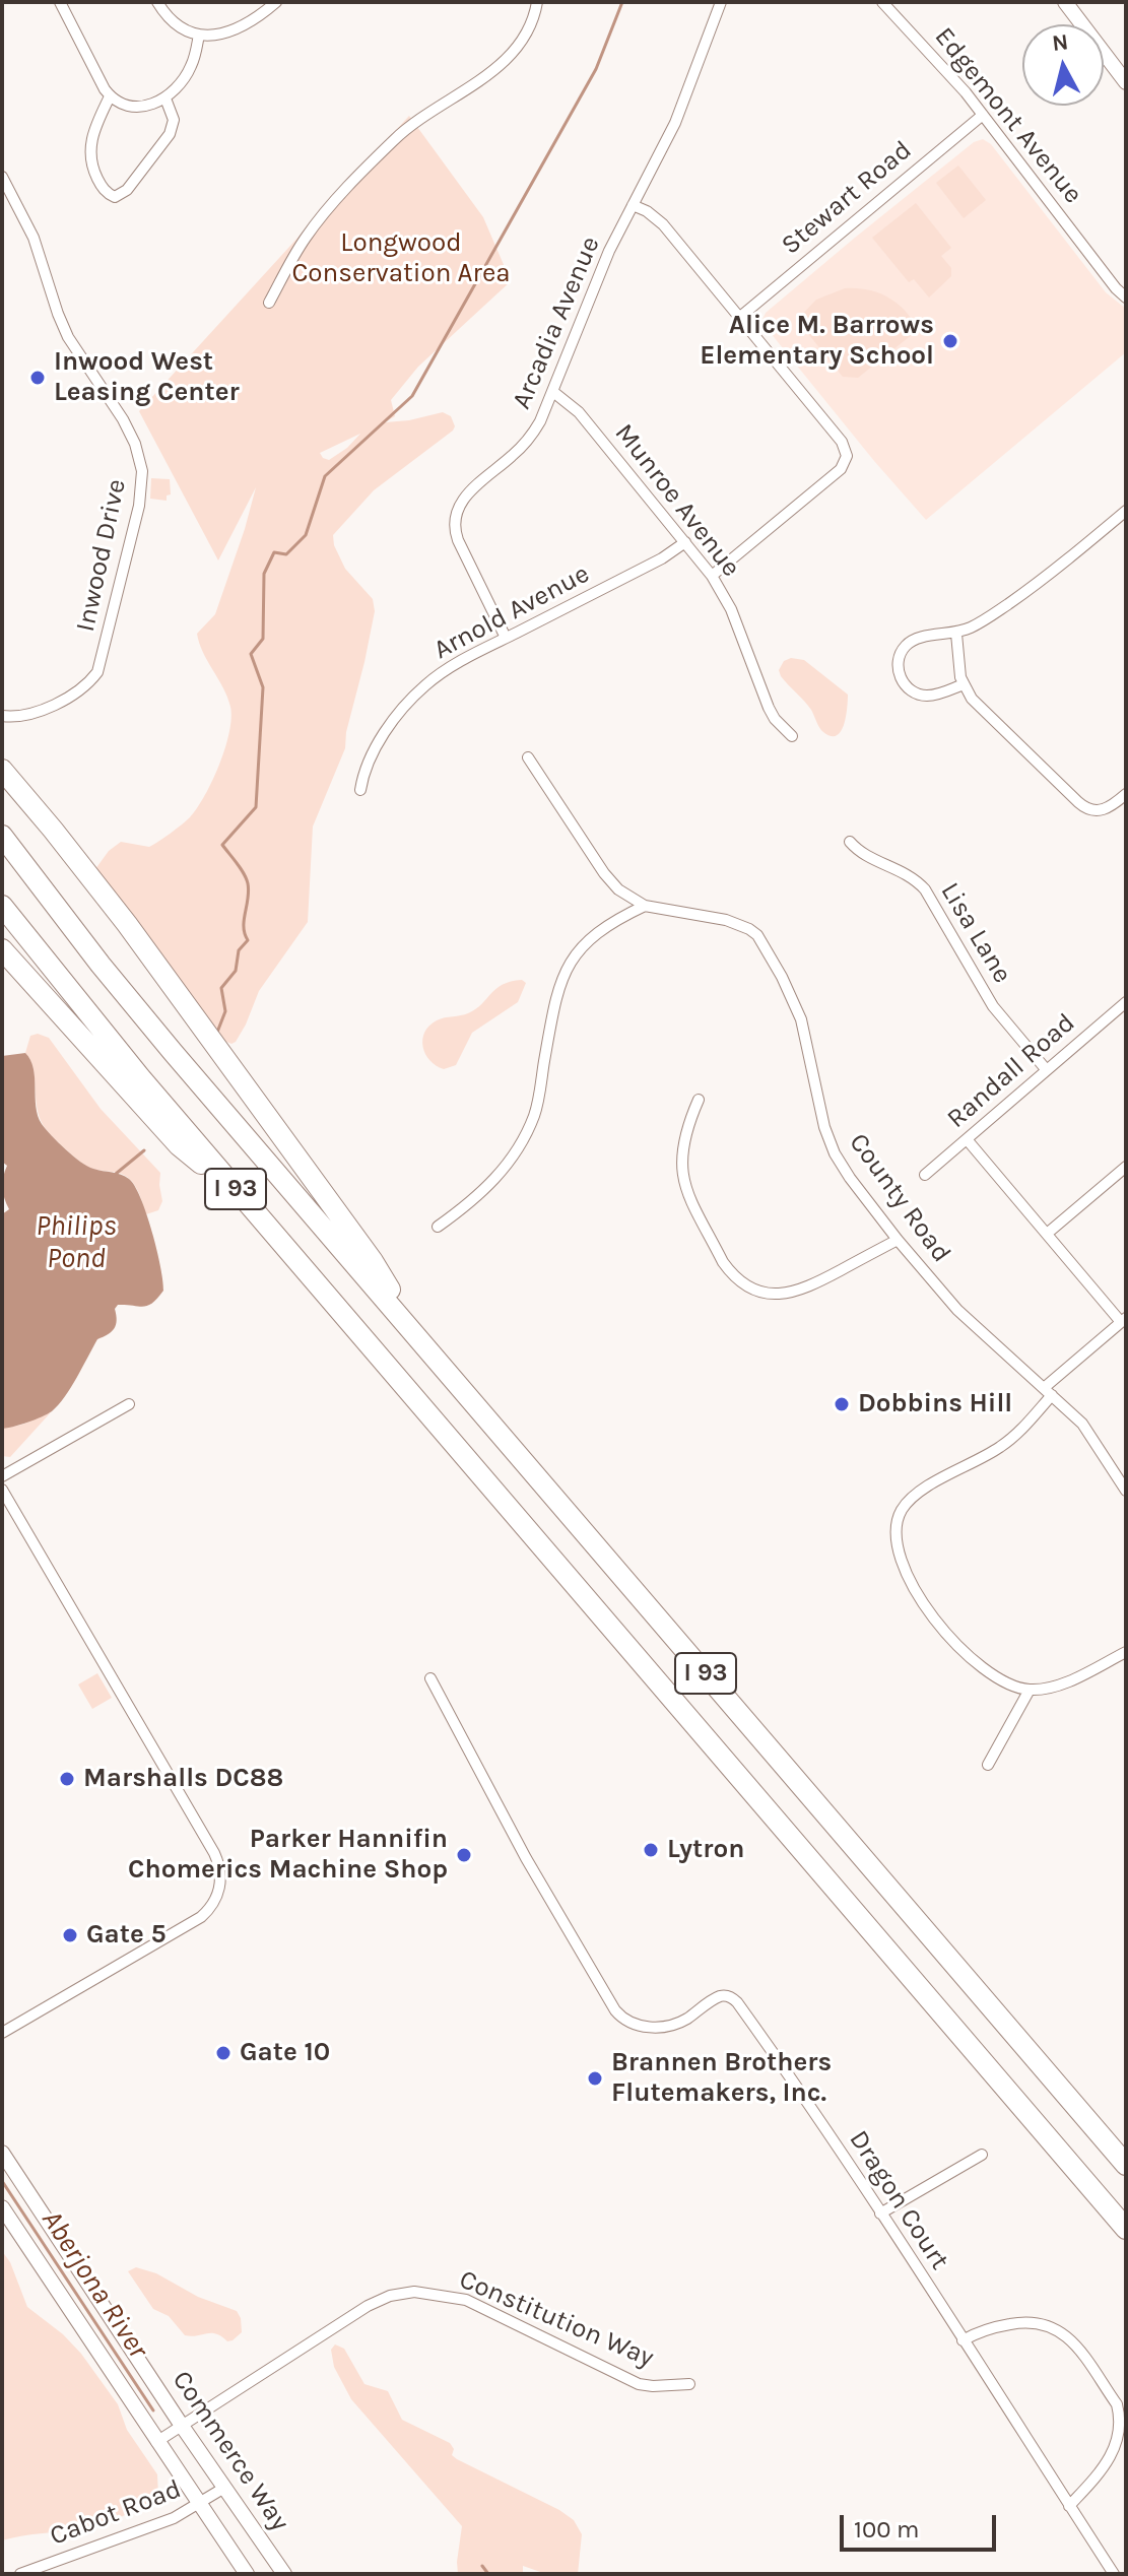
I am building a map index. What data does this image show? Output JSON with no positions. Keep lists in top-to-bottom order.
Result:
{
  "streets": {
    "highway": ["I 93"],
    "street": [
      "Edgemont Avenue",
      "Stewart Road",
      "Arcadia Avenue",
      "Munroe Avenue",
      "Inwood Drive",
      "Arnold Avenue",
      "Lisa Lane",
      "Randall Road",
      "County Road",
      "Dragon Court",
      "Constitution Way",
      "Commerce Way",
      "Cabot Road"
    ]
  },
  "crossings": [
    ["Edgemont Avenue", "Stewart Road"],
    ["Arcadia Avenue", "Munroe Avenue"],
    ["Arcadia Avenue", "Arnold Avenue"],
    ["Munroe Avenue", "Arnold Avenue"],
    ["Lisa Lane", "Randall Road"],
    ["Constitution Way", "Commerce Way"],
    ["Commerce Way", "Cabot Road"]
  ],
  "water": ["Philips Pond", "Aberjona River"],
  "parks": ["Longwood Conservation Area"],
  "places": [
    "Alice M. Barrows Elementary School",
    "Inwood West Leasing Center",
    "Dobbins Hill",
    "Marshalls DC88",
    "Lytron",
    "Parker Hannifin Chomerics Machine Shop",
    "Gate 5",
    "Gate 10",
    "Brannen Brothers Flutemakers, Inc."
  ],
  "scale_bar": "100 m",
  "north": "top"
}
